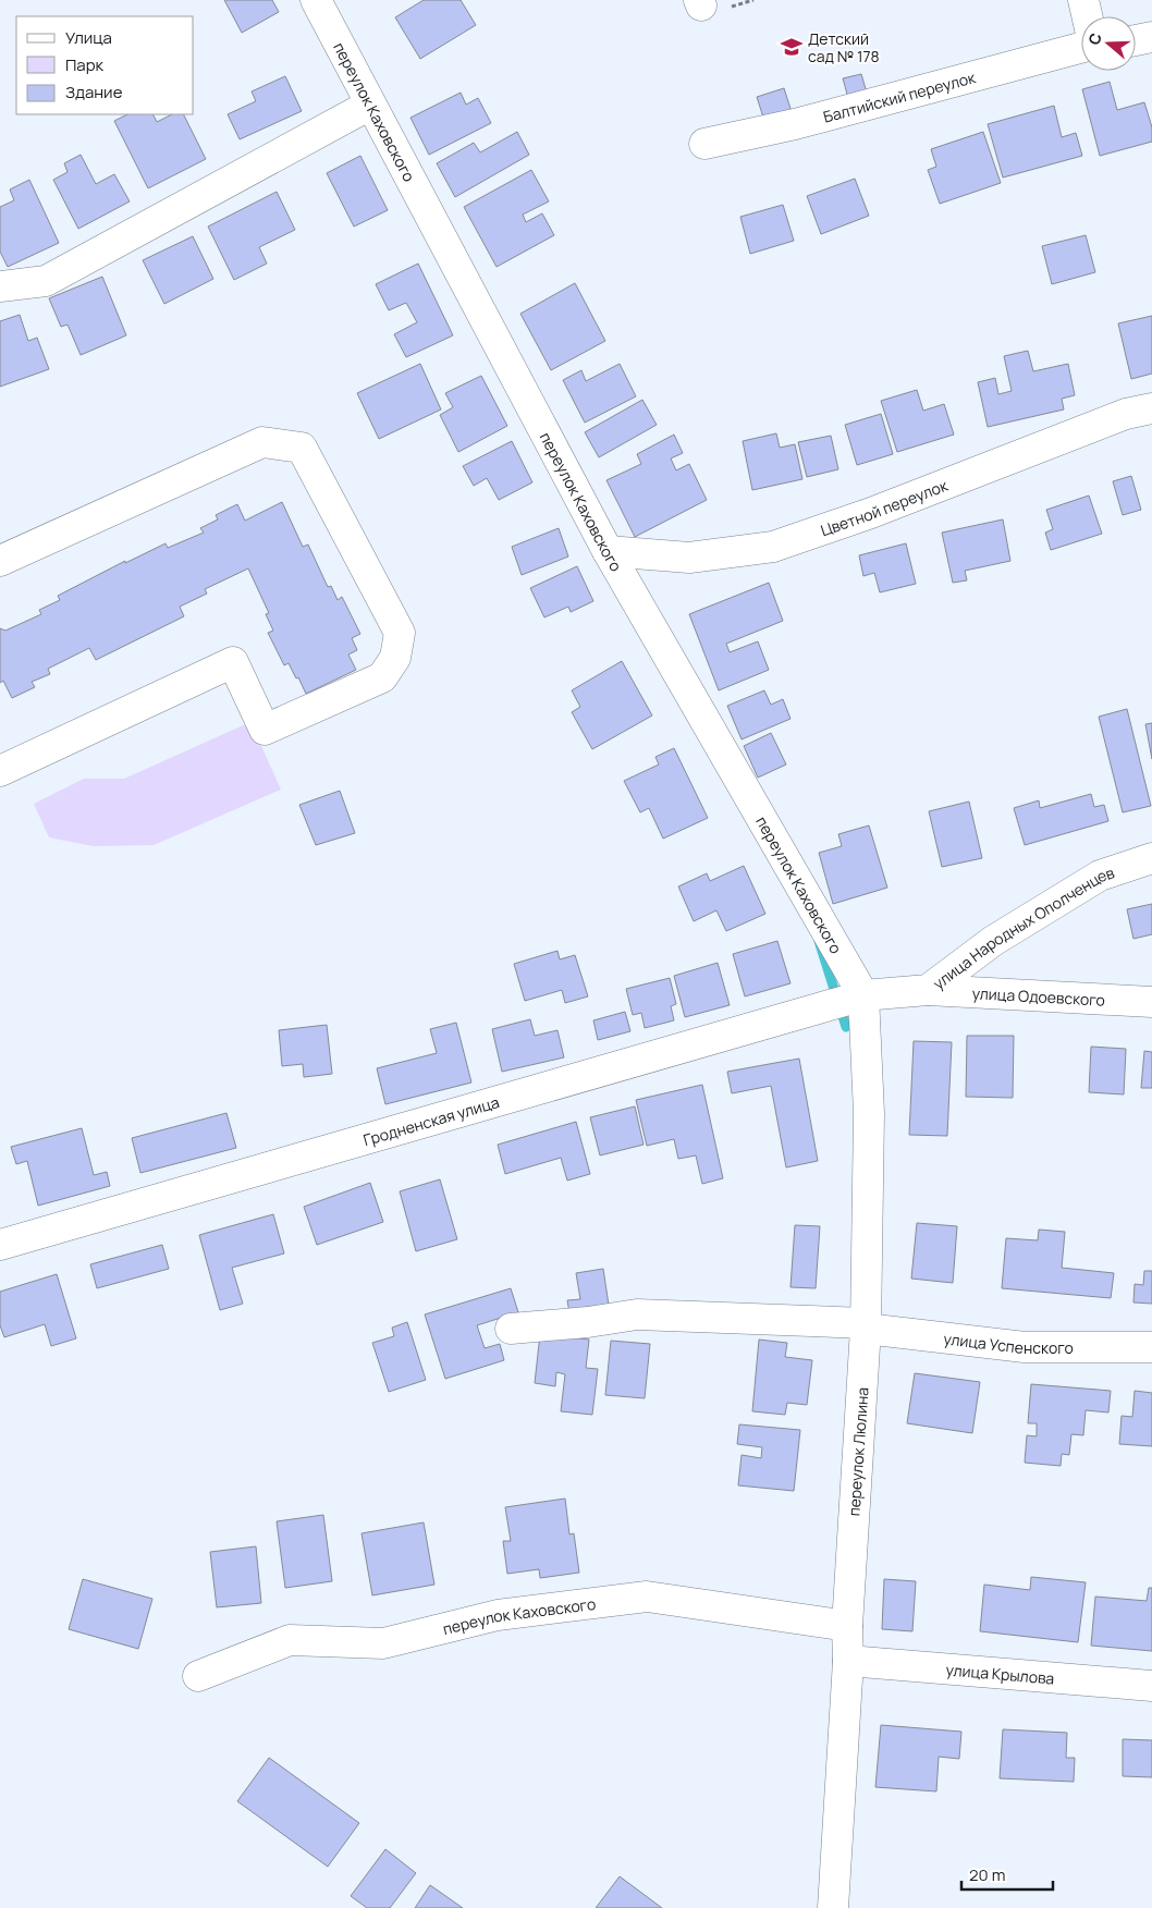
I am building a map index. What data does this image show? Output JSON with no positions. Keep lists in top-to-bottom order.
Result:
{
  "streets": {
    "street": [
      "Балтийский переулок",
      "переулок Каховского",
      "Цветной переулок",
      "улица Народных Ополченцев",
      "улица Одоевского",
      "Гродненская улица",
      "улица Успенского",
      "переулок Люлина",
      "улица Крылова"
    ]
  },
  "crossings": [
    ["переулок Каховского", "Цветной переулок"],
    ["переулок Каховского", "улица Народных Ополченцев"],
    ["переулок Каховского", "Гродненская улица"],
    ["переулок Каховского", "переулок Люлина"],
    ["улица Народных Ополченцев", "улица Одоевского"],
    ["улица Народных Ополченцев", "Гродненская улица"],
    ["улица Народных Ополченцев", "переулок Люлина"],
    ["Гродненская улица", "переулок Люлина"],
    ["улица Успенского", "переулок Люлина"],
    ["переулок Люлина", "улица Крылова"]
  ],
  "places": {
    "school or university": ["Детский сад № 178"]
  },
  "legend": ["Улица", "Парк", "Здание"],
  "scale_bar": "20 m",
  "north": "left"
}
